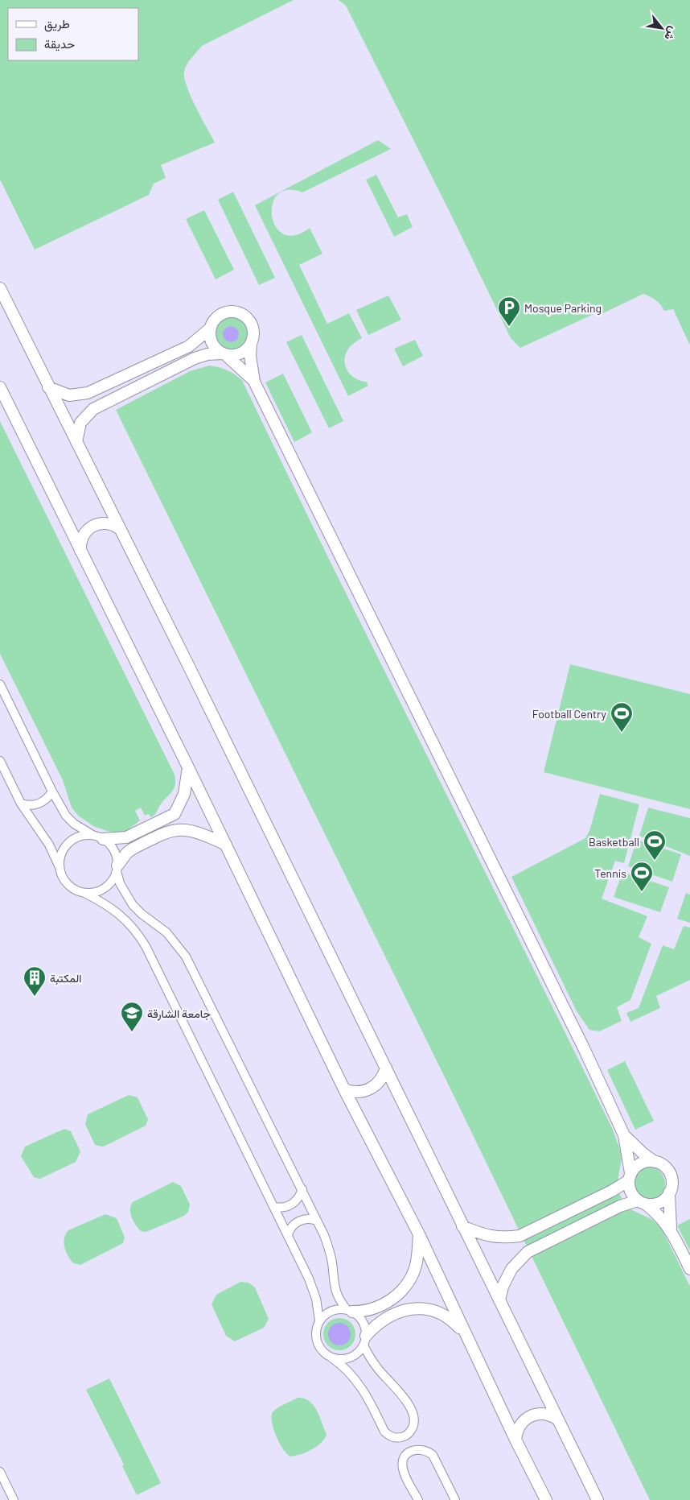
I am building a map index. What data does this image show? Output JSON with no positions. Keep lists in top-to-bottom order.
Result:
{
  "places": {
    "parking": ["Mosque Parking"],
    "sports": ["Football Centry", "Basketball", "Tennis"],
    "building": ["المكتبة"],
    "school or university": ["جامعة الشارقة"]
  },
  "legend": ["طريق", "حديقة"],
  "north": "bottom right"
}
